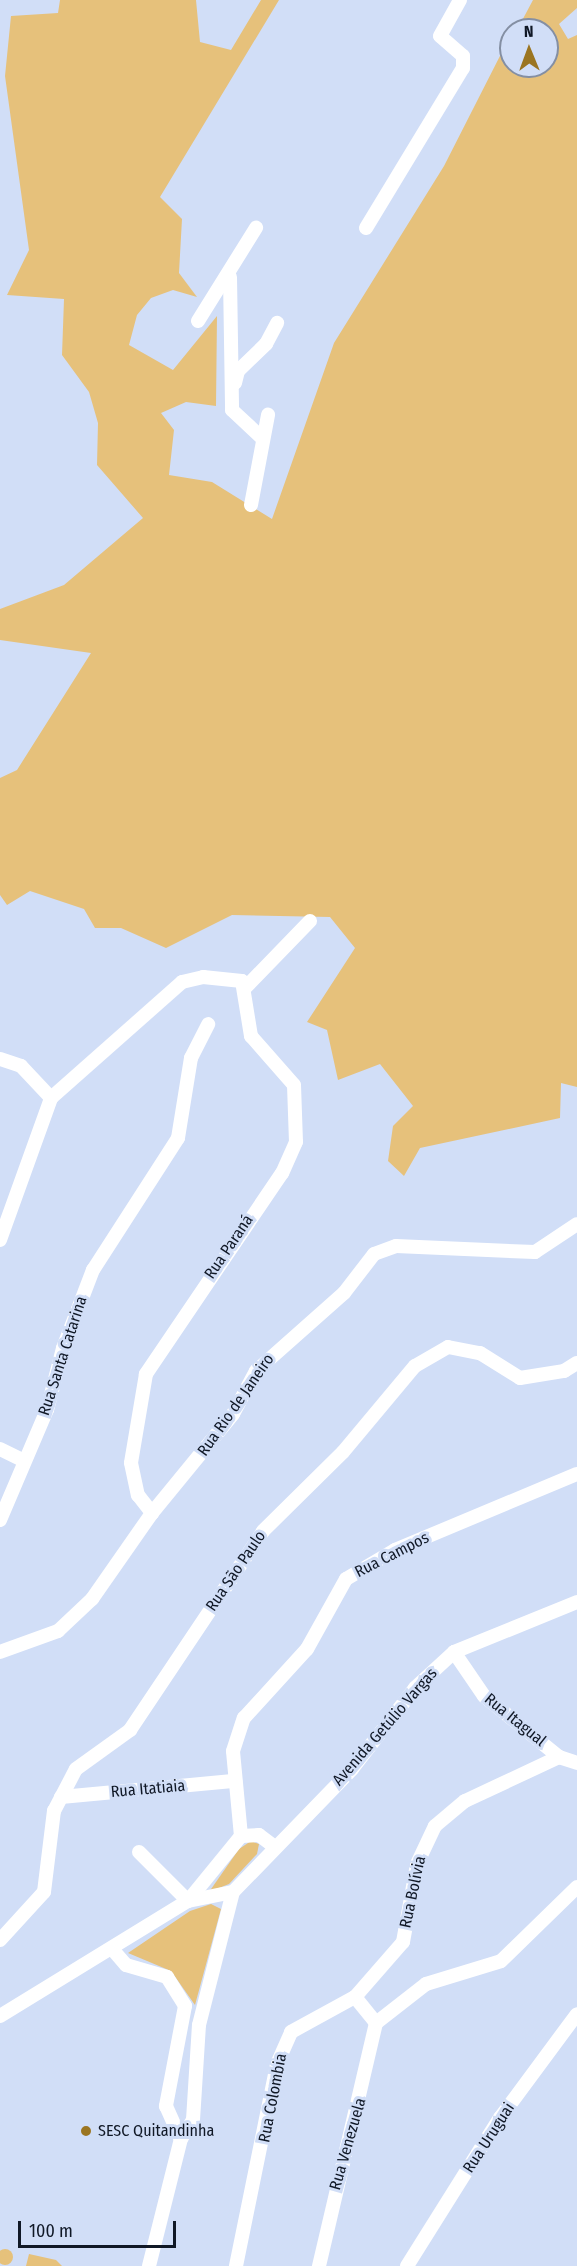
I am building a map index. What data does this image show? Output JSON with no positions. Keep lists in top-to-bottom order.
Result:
{
  "streets": {
    "street": [
      "Rua Paraná",
      "Rua Santa Catarina",
      "Rua Rio de Janeiro",
      "Rua Campos",
      "Rua São Paulo",
      "Rua Itagual",
      "Avenida Getúlio Vargas",
      "Rua Itatiaia",
      "Rua Bolívia",
      "Rua Colombia",
      "Rua Uruguai",
      "Rua Venezuela"
    ]
  },
  "crossings": [
    ["Rua Paraná", "Rua Rio de Janeiro"],
    ["Rua Campos", "Rua Itatiaia"],
    ["Rua São Paulo", "Rua Itatiaia"],
    ["Rua Itagual", "Avenida Getúlio Vargas"],
    ["Rua Itagual", "Rua Bolívia"],
    ["Rua Bolívia", "Rua Colombia"]
  ],
  "places": ["SESC Quitandinha"],
  "scale_bar": "100 m",
  "north": "top"
}
